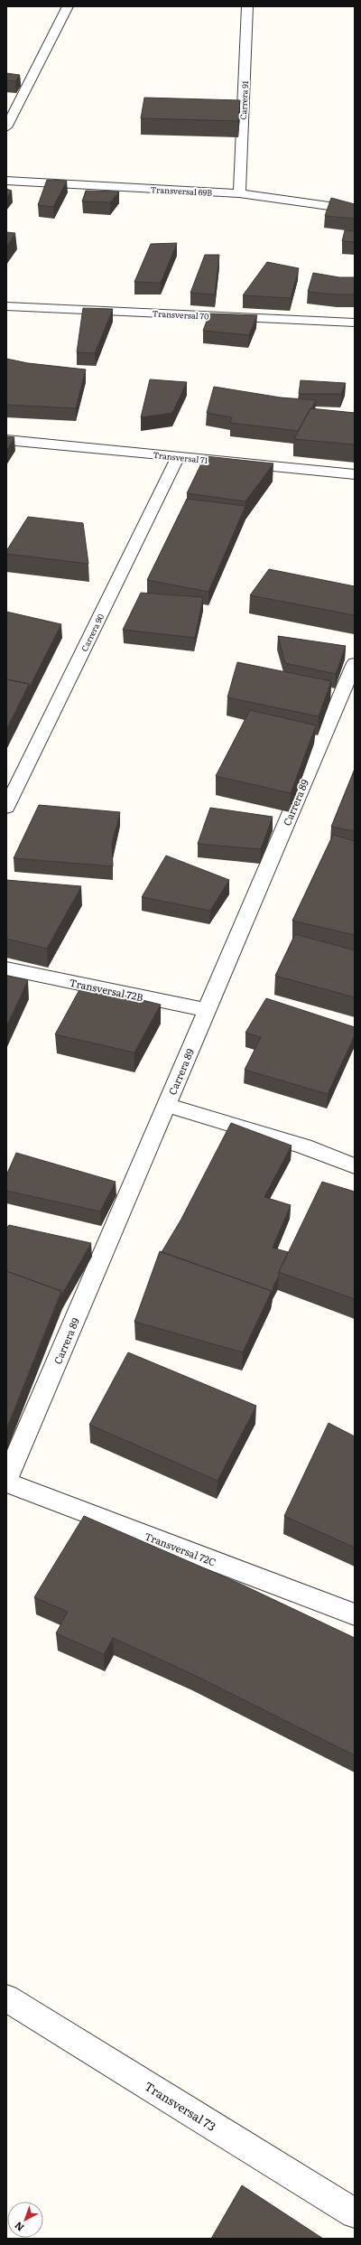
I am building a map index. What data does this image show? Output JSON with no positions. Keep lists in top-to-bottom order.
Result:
{
  "streets": {
    "street": [
      "Carrera 91",
      "Transversal 69B",
      "Transversal 70",
      "Transversal 71",
      "Carrera 90",
      "Carrera 89",
      "Transversal 72B",
      "Transversal 72C",
      "Transversal 73"
    ]
  },
  "crossings": [
    ["Carrera 91", "Transversal 69B"],
    ["Transversal 71", "Carrera 90"],
    ["Carrera 89", "Transversal 72B"]
  ],
  "north": "bottom left"
}
